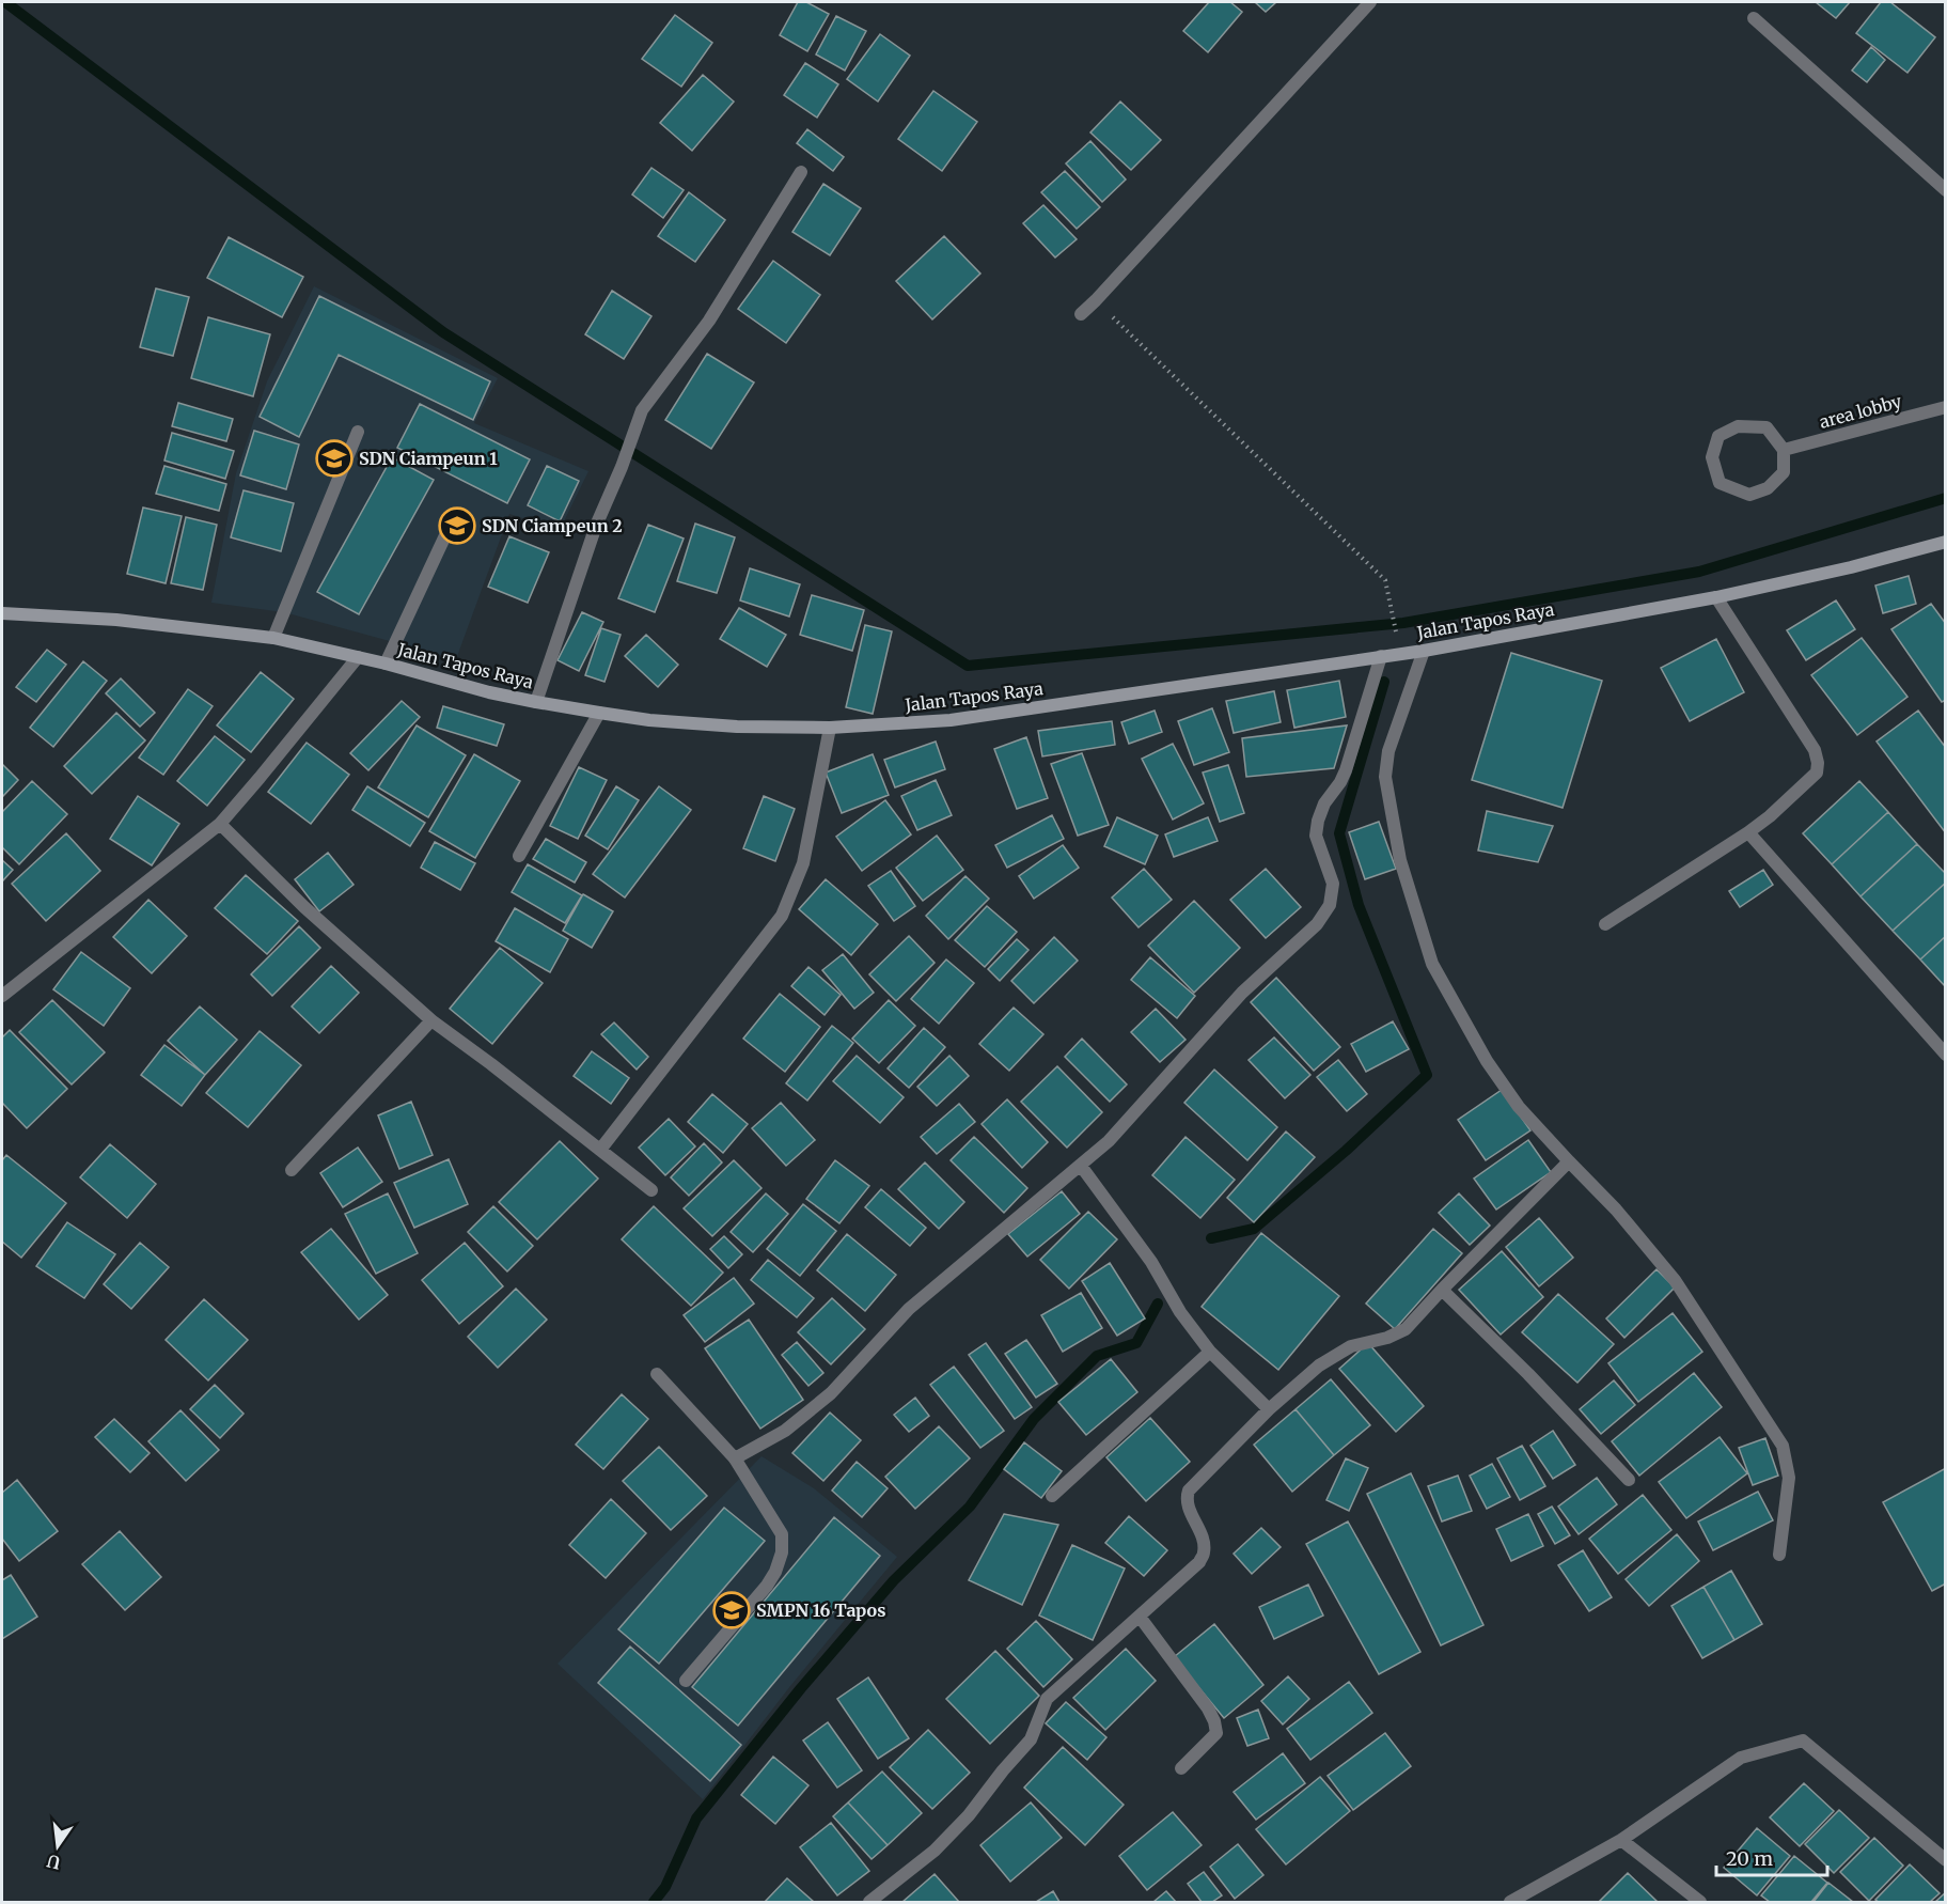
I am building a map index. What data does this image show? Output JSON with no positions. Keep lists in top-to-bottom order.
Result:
{
  "streets": {
    "main road": ["Jalan Tapos Raya"],
    "street": ["area lobby"]
  },
  "places": {
    "school or university": ["SDN Ciampeun 1", "SDN Ciampeun 2", "SMPN 16 Tapos"]
  },
  "scale_bar": "20 m",
  "north": "bottom"
}
